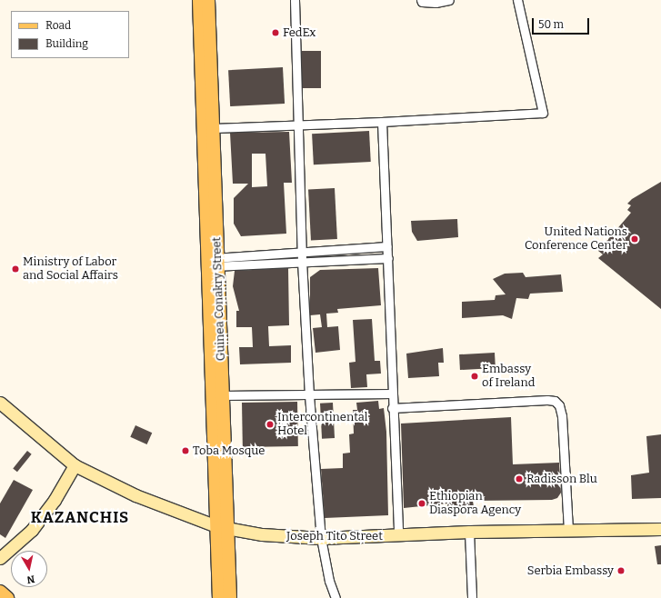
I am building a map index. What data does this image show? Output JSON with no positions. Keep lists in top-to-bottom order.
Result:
{
  "streets": {
    "main road": ["Guinea Conakry Street", "Joseph Tito Street"]
  },
  "crossings": [
    ["Guinea Conakry Street", "Joseph Tito Street"]
  ],
  "districts": ["KAZANCHIS"],
  "places": [
    "FedEx",
    "United Nations Conference Center",
    "Ministry of Labor and Social Affairs",
    "Embassy of Ireland",
    "Intercontinental Hotel",
    "Toba Mosque",
    "Radisson Blu",
    "Ethiopian Diaspora Agency",
    "Serbia Embassy"
  ],
  "legend": ["Road", "Building"],
  "scale_bar": "50 m",
  "north": "bottom"
}
